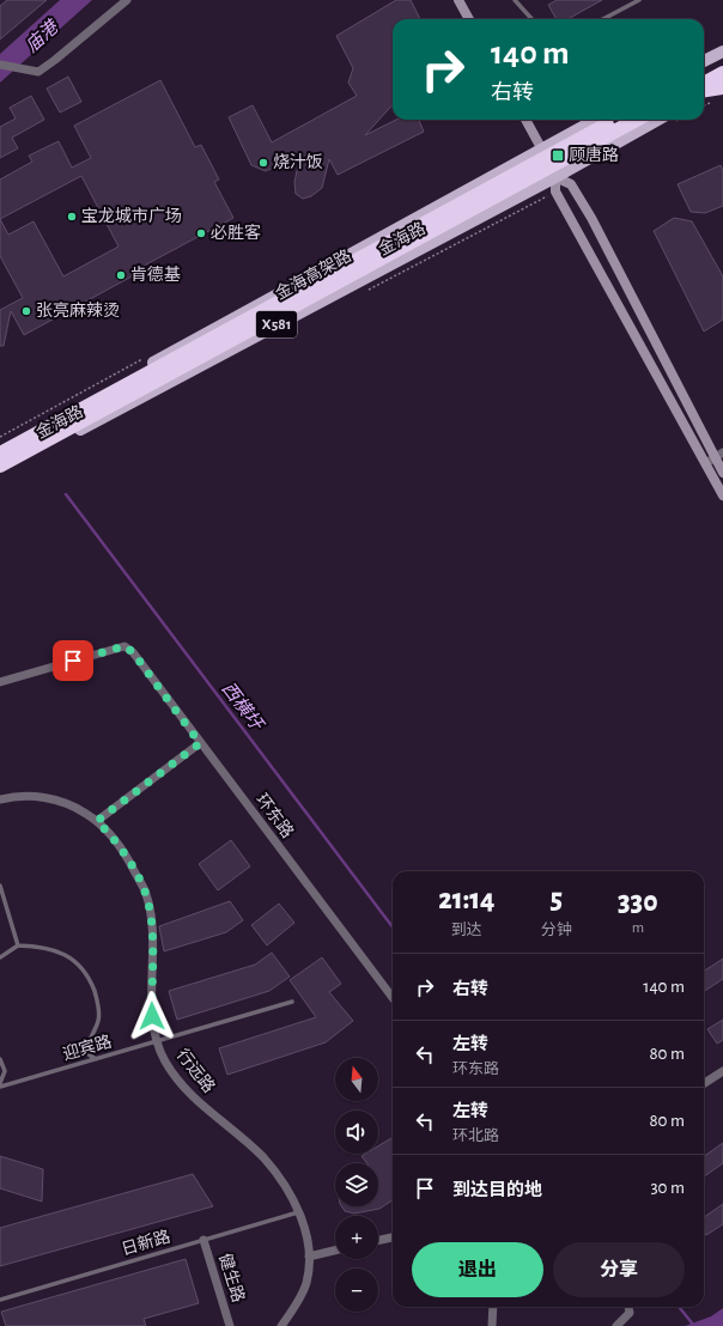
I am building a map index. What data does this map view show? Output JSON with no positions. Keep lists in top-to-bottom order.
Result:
{
  "streets": {
    "highway": ["金海高架路"],
    "main road": ["金海路", "X581"],
    "street": ["环东路", "行远路", "健生路"],
    "lane": ["迎宾路", "日新路"]
  },
  "crossings": [
    ["迎宾路", "行远路"],
    ["行远路", "日新路"],
    ["日新路", "健生路"]
  ],
  "water": ["庙港", "西横圩"],
  "places": {
    "transit": ["顾唐路"],
    "other": [
      "烧汁饭",
      "宝龙城市广场",
      "必胜客",
      "肯德基",
      "张亮麻辣烫"
    ]
  },
  "north": "top",
  "page": {
    "turn": ["140 m", "右转"],
    "eta": [
      "21:14",
      "到达",
      "5",
      "分钟",
      "330",
      "m"
    ],
    "list": [
      {
        "name": "右转",
        "value": "140 m"
      },
      {
        "name": "左转",
        "note": "环东路",
        "value": "80 m"
      },
      {
        "name": "左转",
        "note": "环北路",
        "value": "80 m"
      },
      {
        "name": "到达目的地",
        "value": "30 m"
      }
    ],
    "map_buttons": ["+", "−"],
    "buttons": ["退出", "分享"]
  }
}
